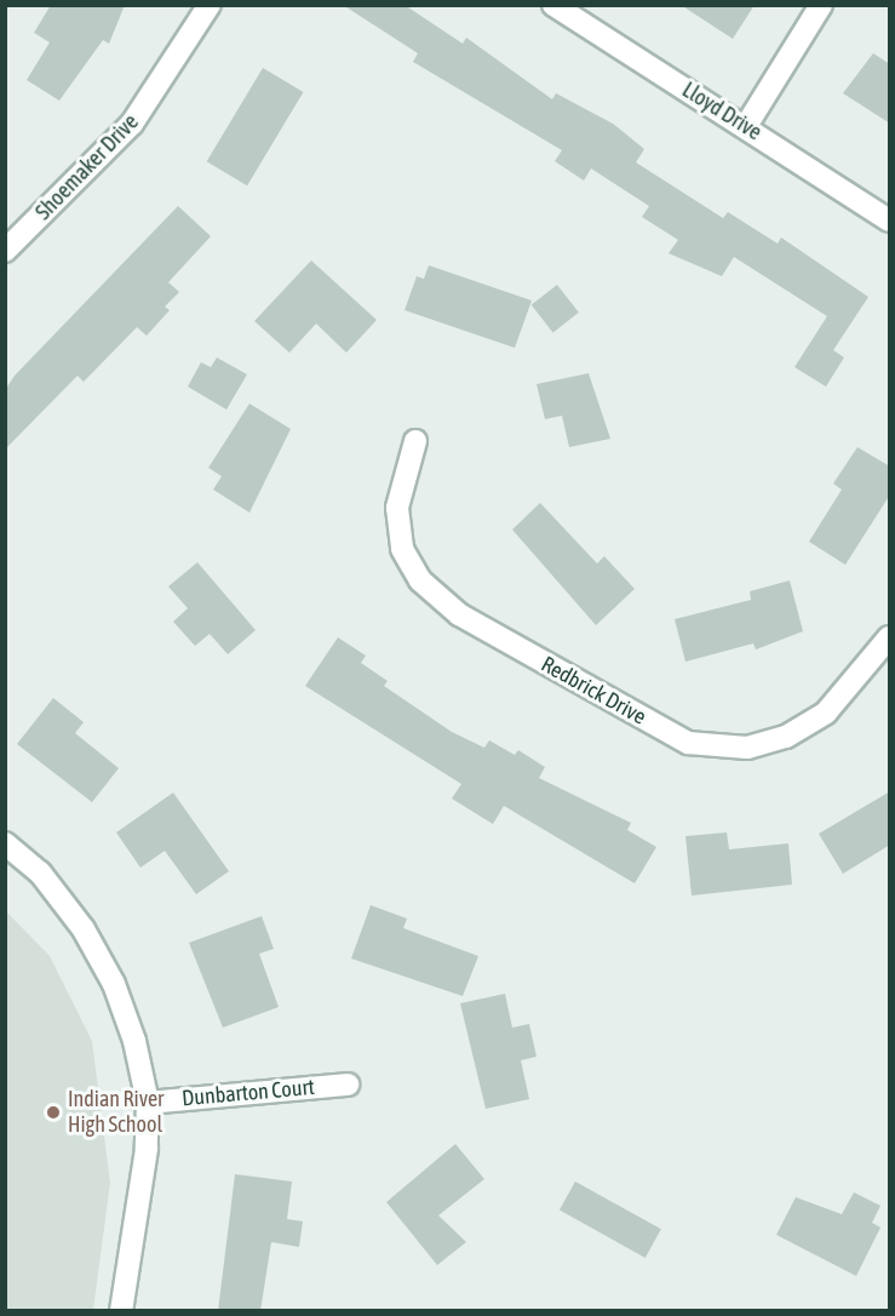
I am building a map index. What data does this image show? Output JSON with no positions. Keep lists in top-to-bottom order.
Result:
{
  "streets": {
    "street": [
      "Lloyd Drive",
      "Shoemaker Drive",
      "Redbrick Drive",
      "Dunbarton Court"
    ]
  },
  "places": ["Indian River High School"]
}
